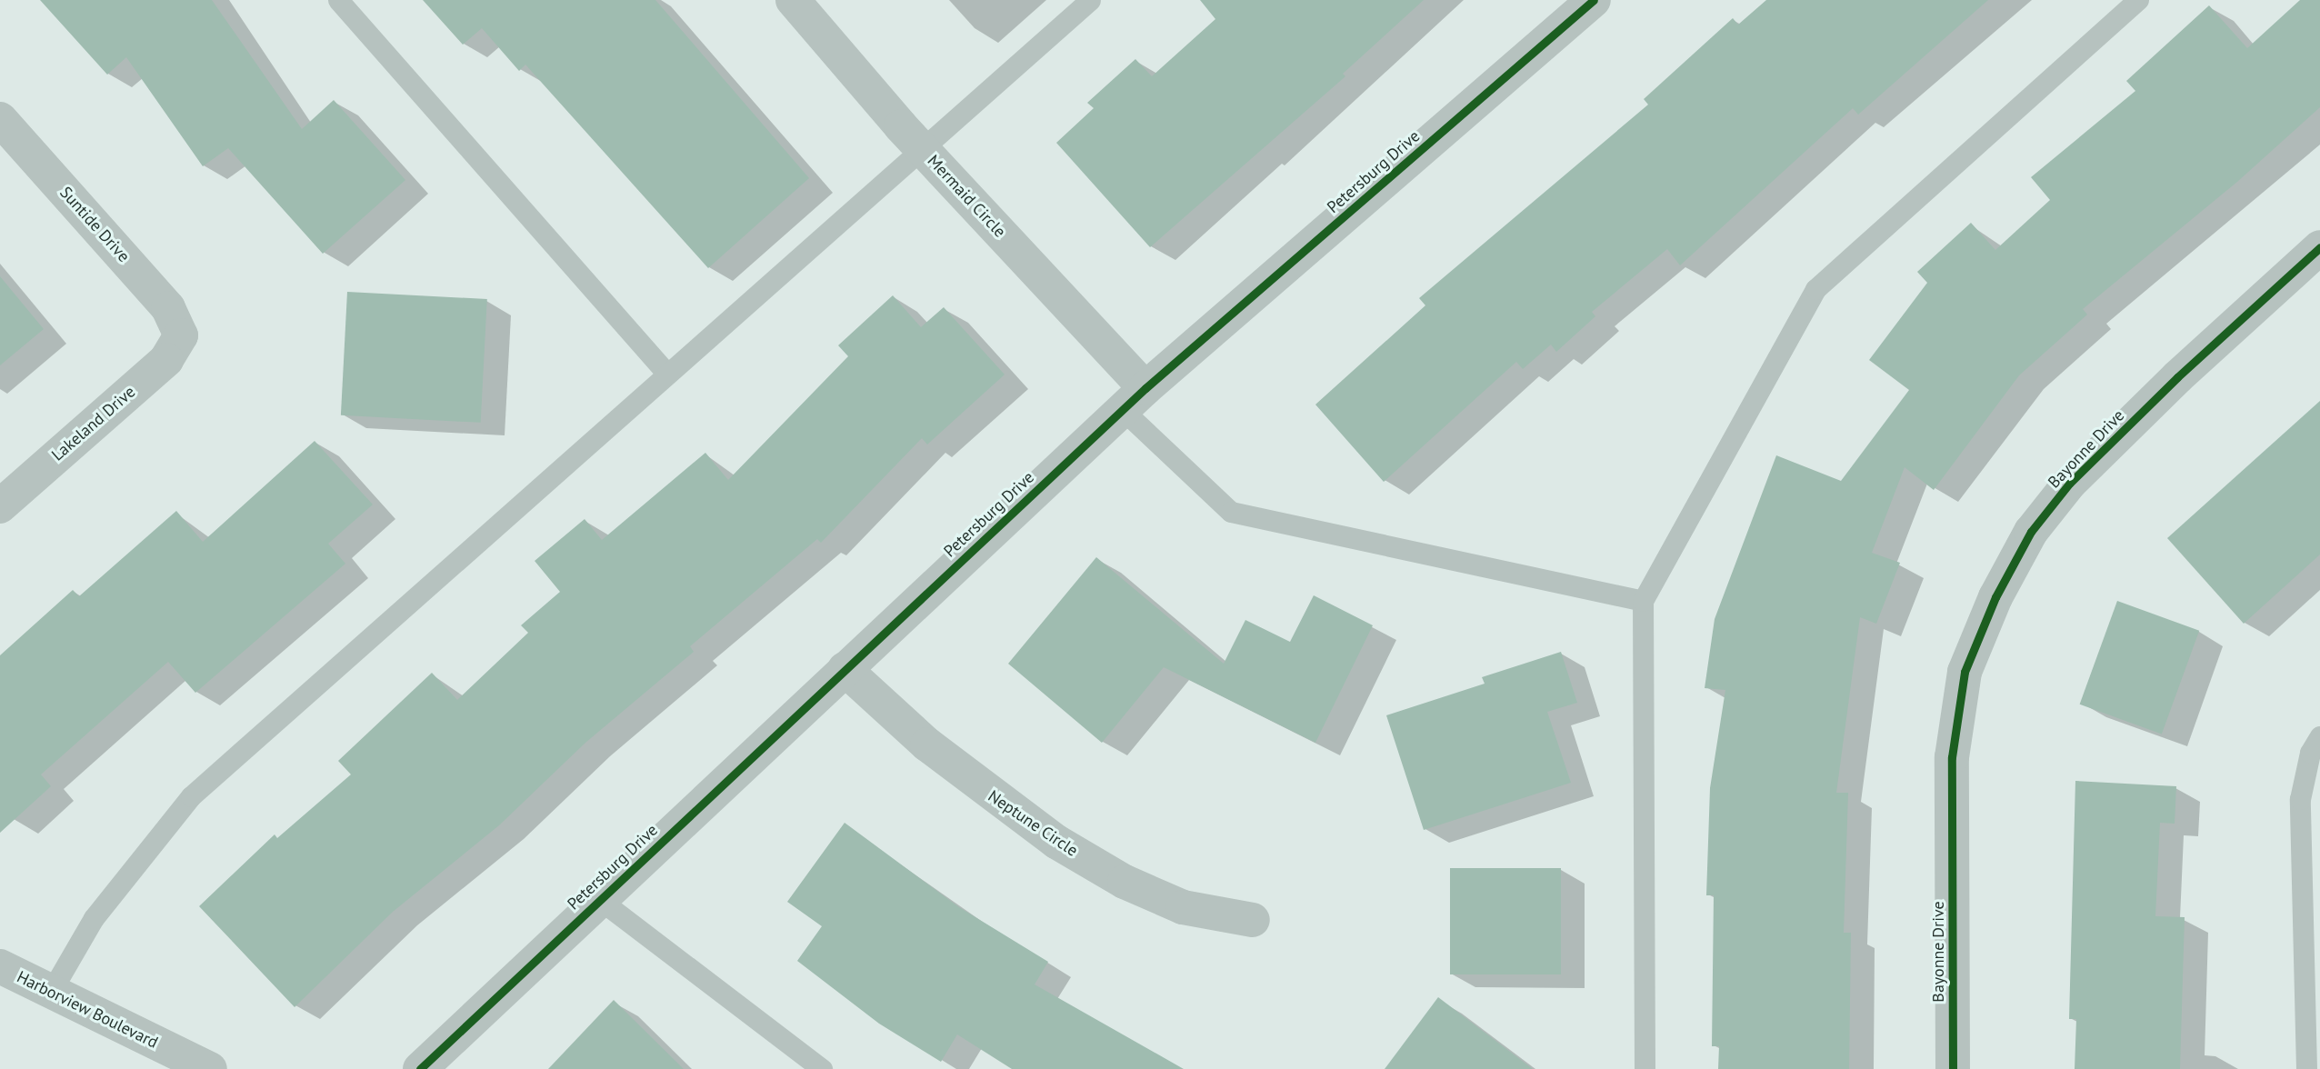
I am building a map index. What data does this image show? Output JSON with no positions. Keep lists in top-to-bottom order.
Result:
{
  "streets": {
    "street": [
      "Petersburg Drive",
      "Mermaid Circle",
      "Suntide Drive",
      "Lakeland Drive",
      "Bayonne Drive",
      "Neptune Circle",
      "Harborview Boulevard"
    ]
  },
  "crossings": [
    ["Petersburg Drive", "Mermaid Circle"],
    ["Petersburg Drive", "Neptune Circle"],
    ["Suntide Drive", "Lakeland Drive"]
  ]
}
